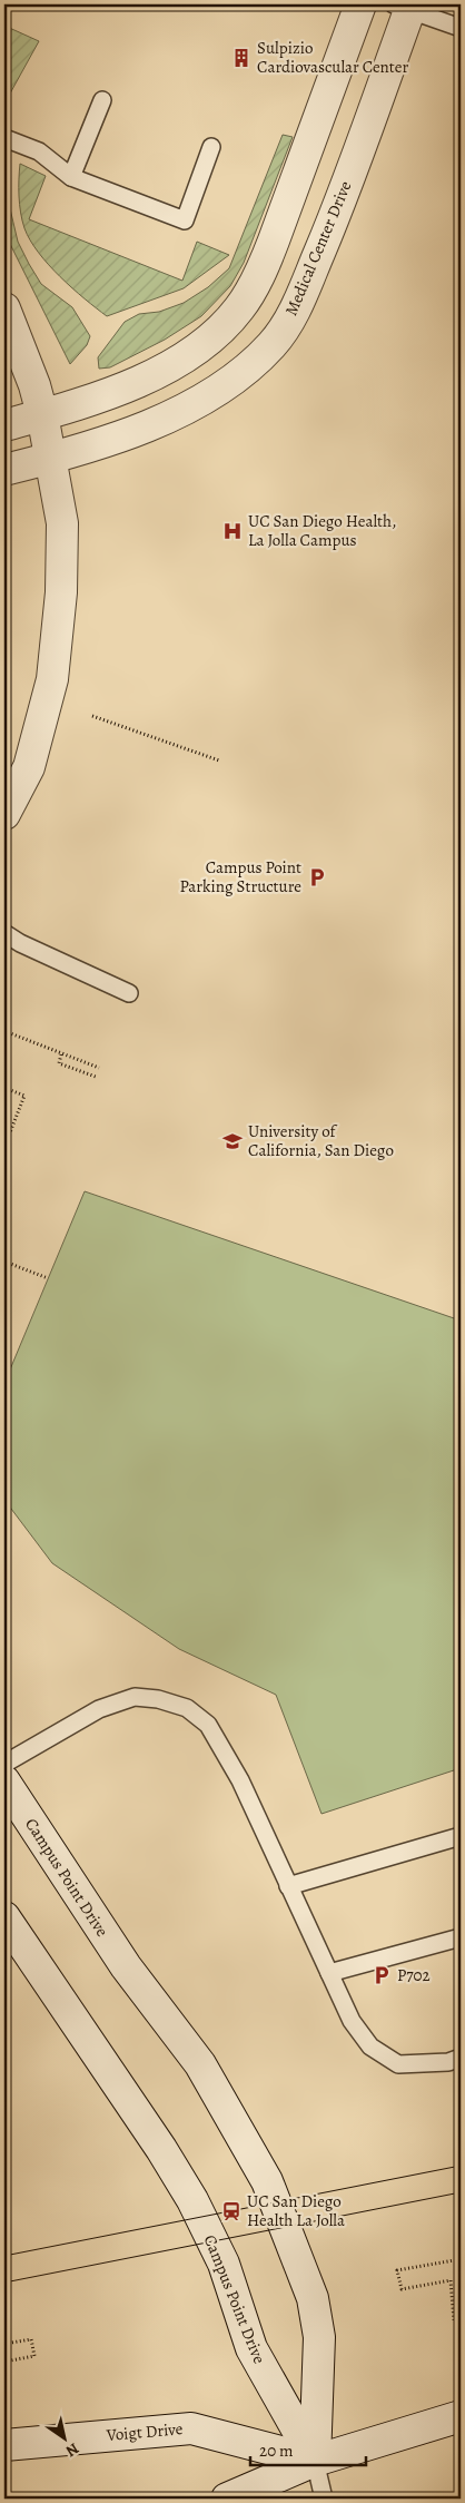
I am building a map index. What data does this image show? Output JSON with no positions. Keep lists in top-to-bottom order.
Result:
{
  "streets": {
    "street": ["Medical Center Drive", "Campus Point Drive", "Voigt Drive"]
  },
  "crossings": [
    ["Campus Point Drive", "Voigt Drive"]
  ],
  "places": {
    "building": ["Sulpizio Cardiovascular Center"],
    "hospital": ["UC San Diego Health, La Jolla Campus"],
    "parking": ["Campus Point Parking Structure", "P702"],
    "school or university": ["University of California, San Diego"],
    "station": ["UC San Diego Health La Jolla"]
  },
  "scale_bar": "20 m",
  "north": "bottom right"
}
